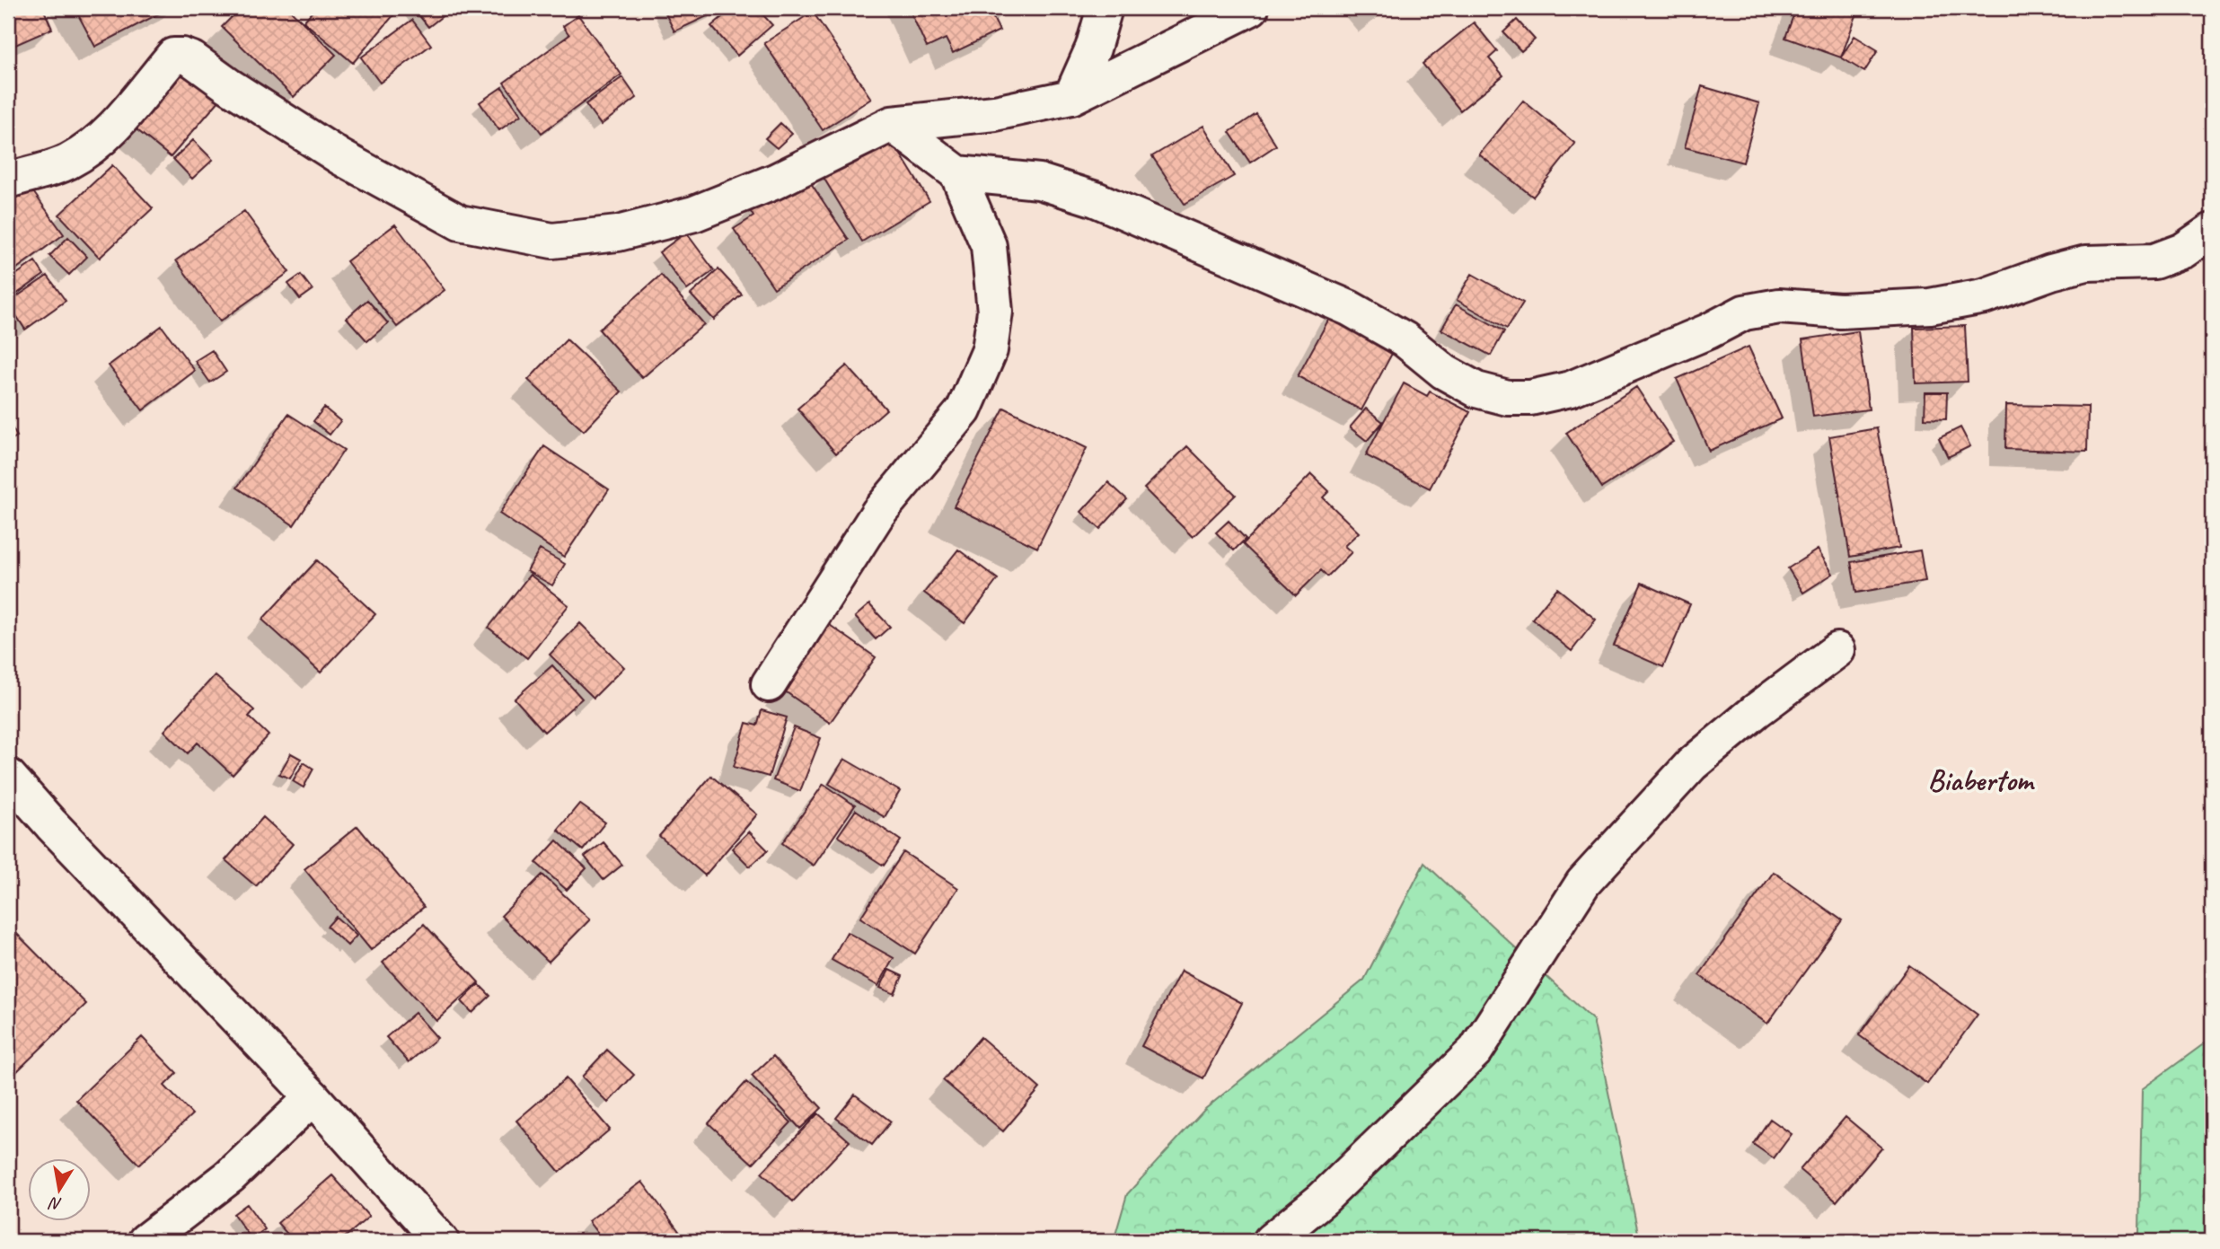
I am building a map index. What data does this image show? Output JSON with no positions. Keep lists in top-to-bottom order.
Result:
{
  "districts": ["Biabertom"],
  "north": "bottom"
}
